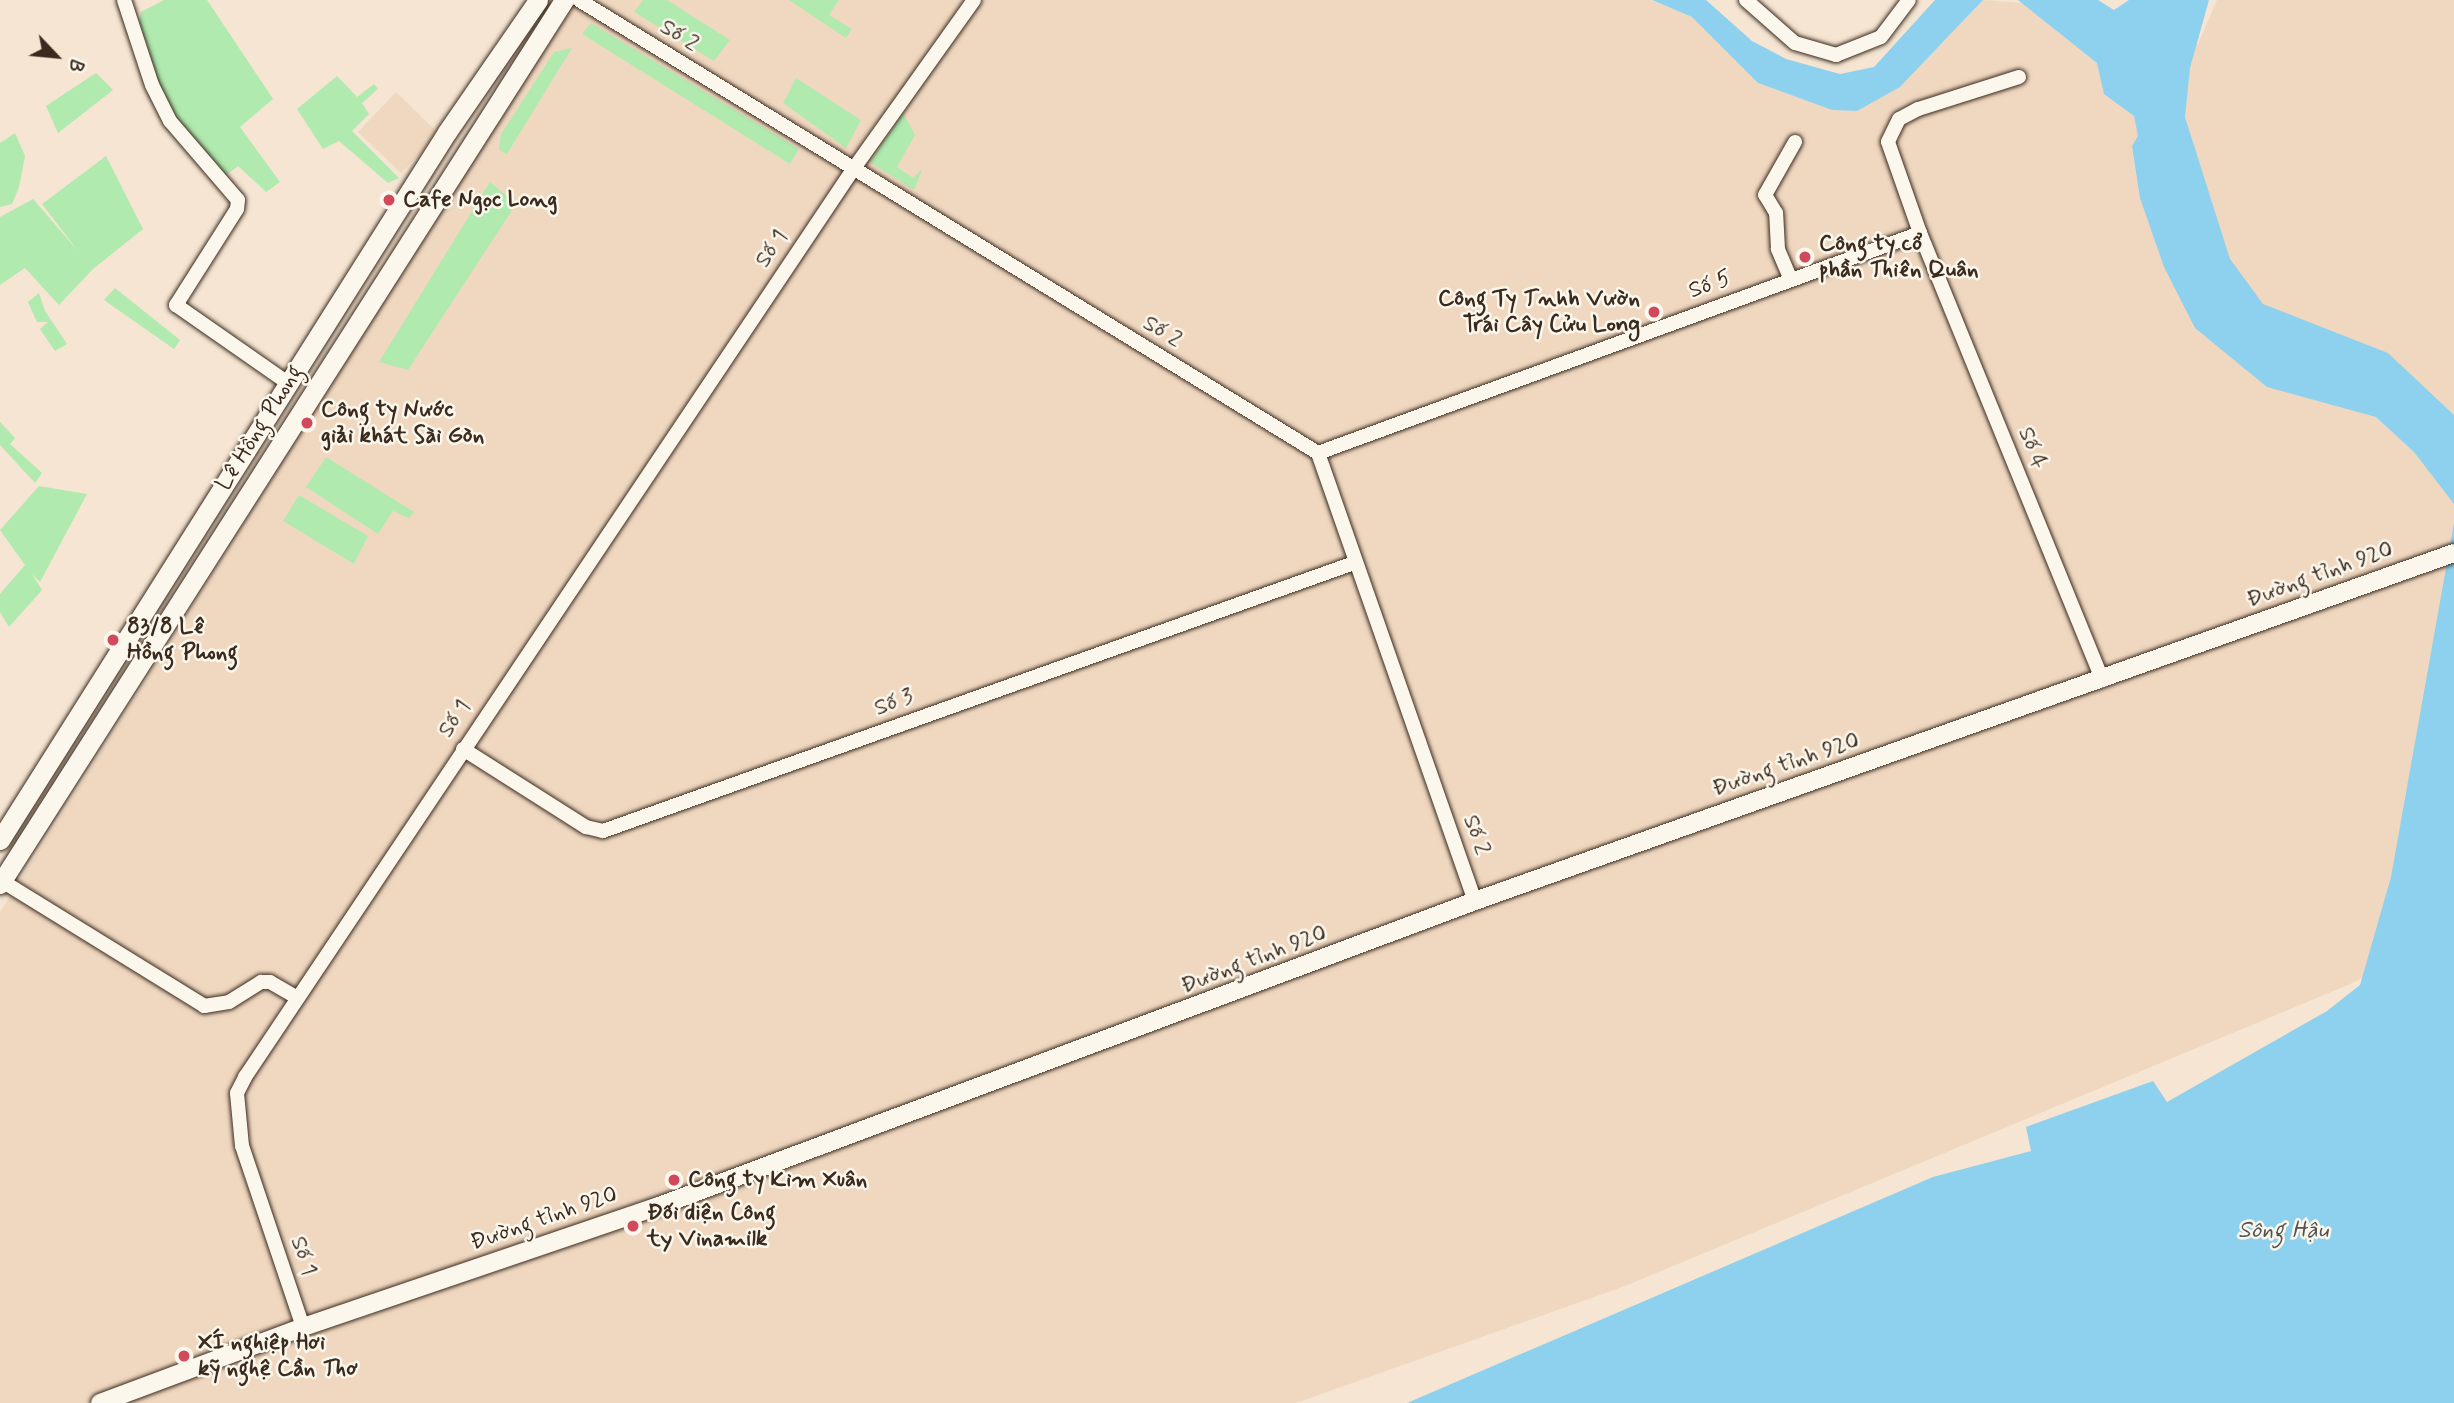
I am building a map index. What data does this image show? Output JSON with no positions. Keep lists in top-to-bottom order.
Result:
{
  "streets": {
    "highway": ["Lê Hồng Phong"],
    "main road": ["Đường tỉnh 920"],
    "street": [
      "Số 2",
      "Số 1",
      "Số 5",
      "Số 4",
      "Số 3"
    ]
  },
  "crossings": [
    ["Số 2", "Số 1"],
    ["Số 2", "Số 5"],
    ["Số 2", "Đường tỉnh 920"],
    ["Số 2", "Số 3"],
    ["Số 1", "Đường tỉnh 920"],
    ["Số 1", "Số 3"],
    ["Số 5", "Số 4"],
    ["Số 4", "Đường tỉnh 920"]
  ],
  "water": ["Sông Hậu"],
  "places": [
    "Cafe Ngọc Long",
    "Công ty cổ phần Thiên Quân",
    "Công Ty Tnhh Vườn Trái Cây Cửu Long",
    "Công ty Nước giải khát Sài Gòn",
    "83/8 Lê Hồng Phong",
    "Công ty Kim Xuân",
    "Đối diện Công ty Vinamilk",
    "XÍ nghiệp Hơi kỹ nghệ Cần Thơ"
  ],
  "north": "bottom right"
}
